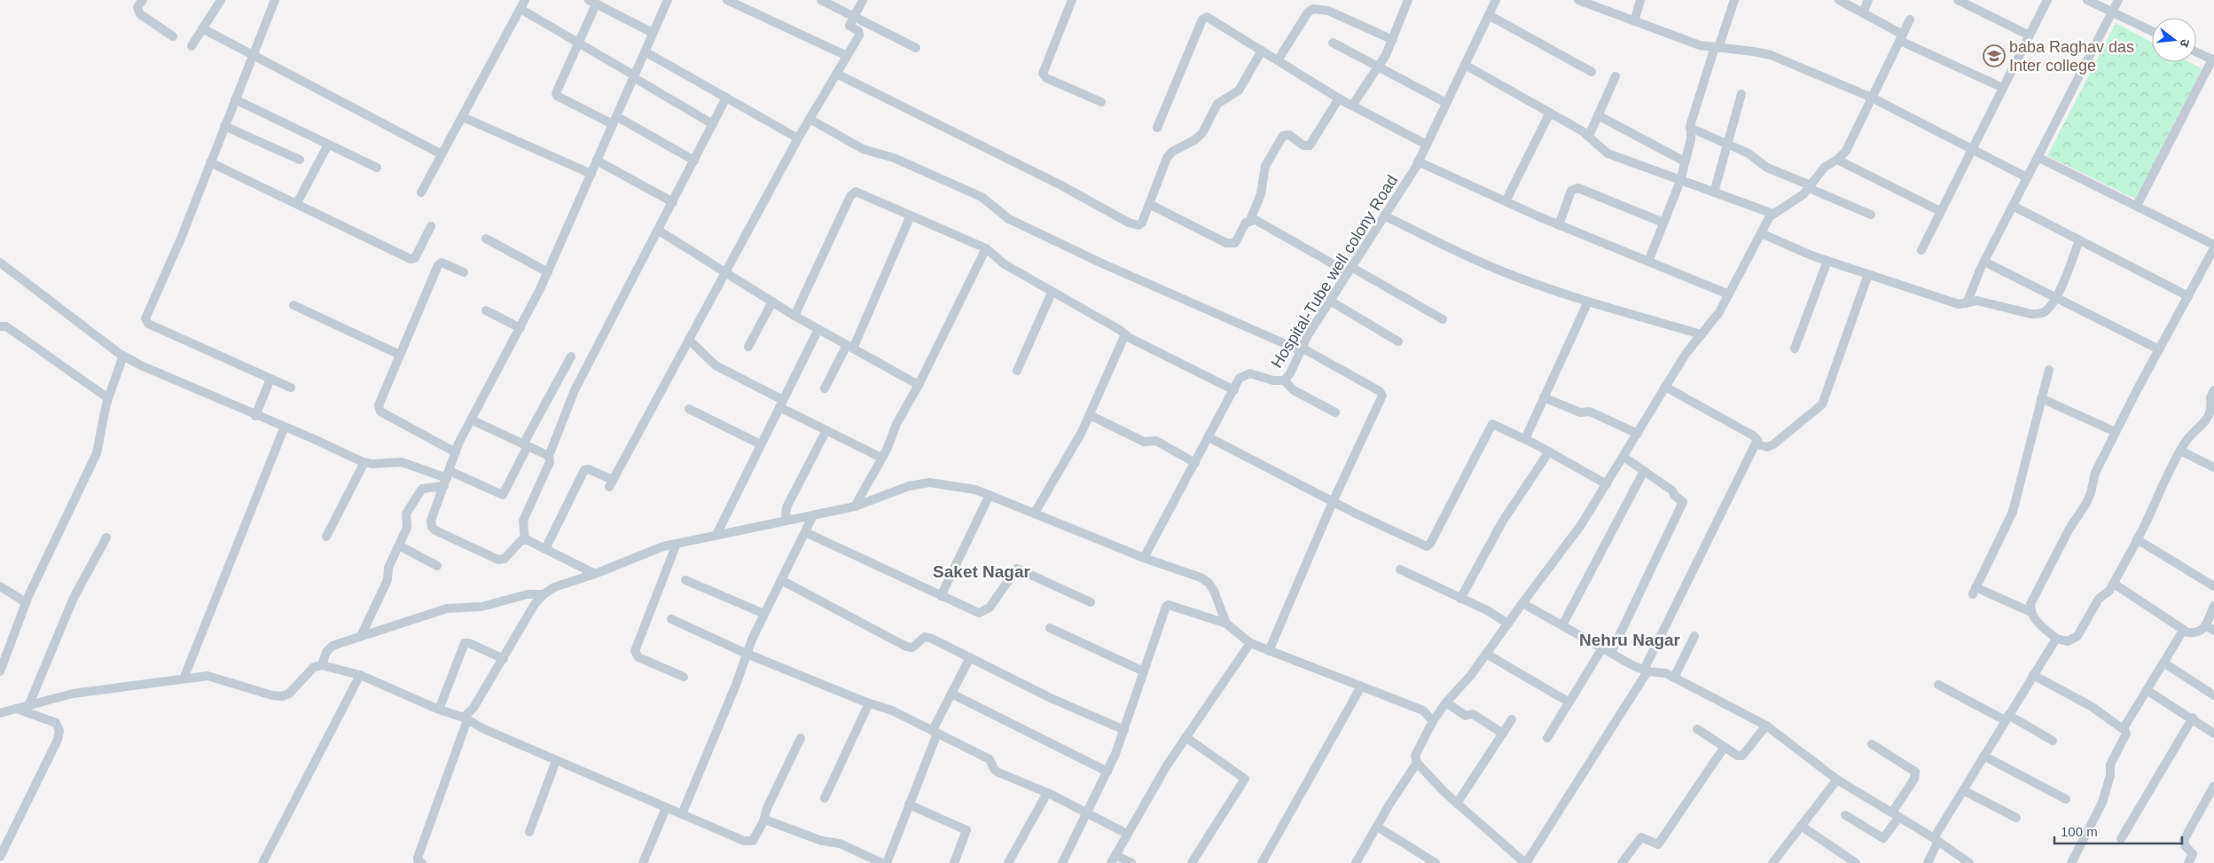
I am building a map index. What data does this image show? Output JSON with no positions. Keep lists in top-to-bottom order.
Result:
{
  "streets": {
    "street": ["Hospital-Tube well colony Road"]
  },
  "districts": ["Saket Nagar", "Nehru Nagar"],
  "places": {
    "school or university": ["baba Raghav das Inter college"]
  },
  "scale_bar": "100 m",
  "north": "right"
}
